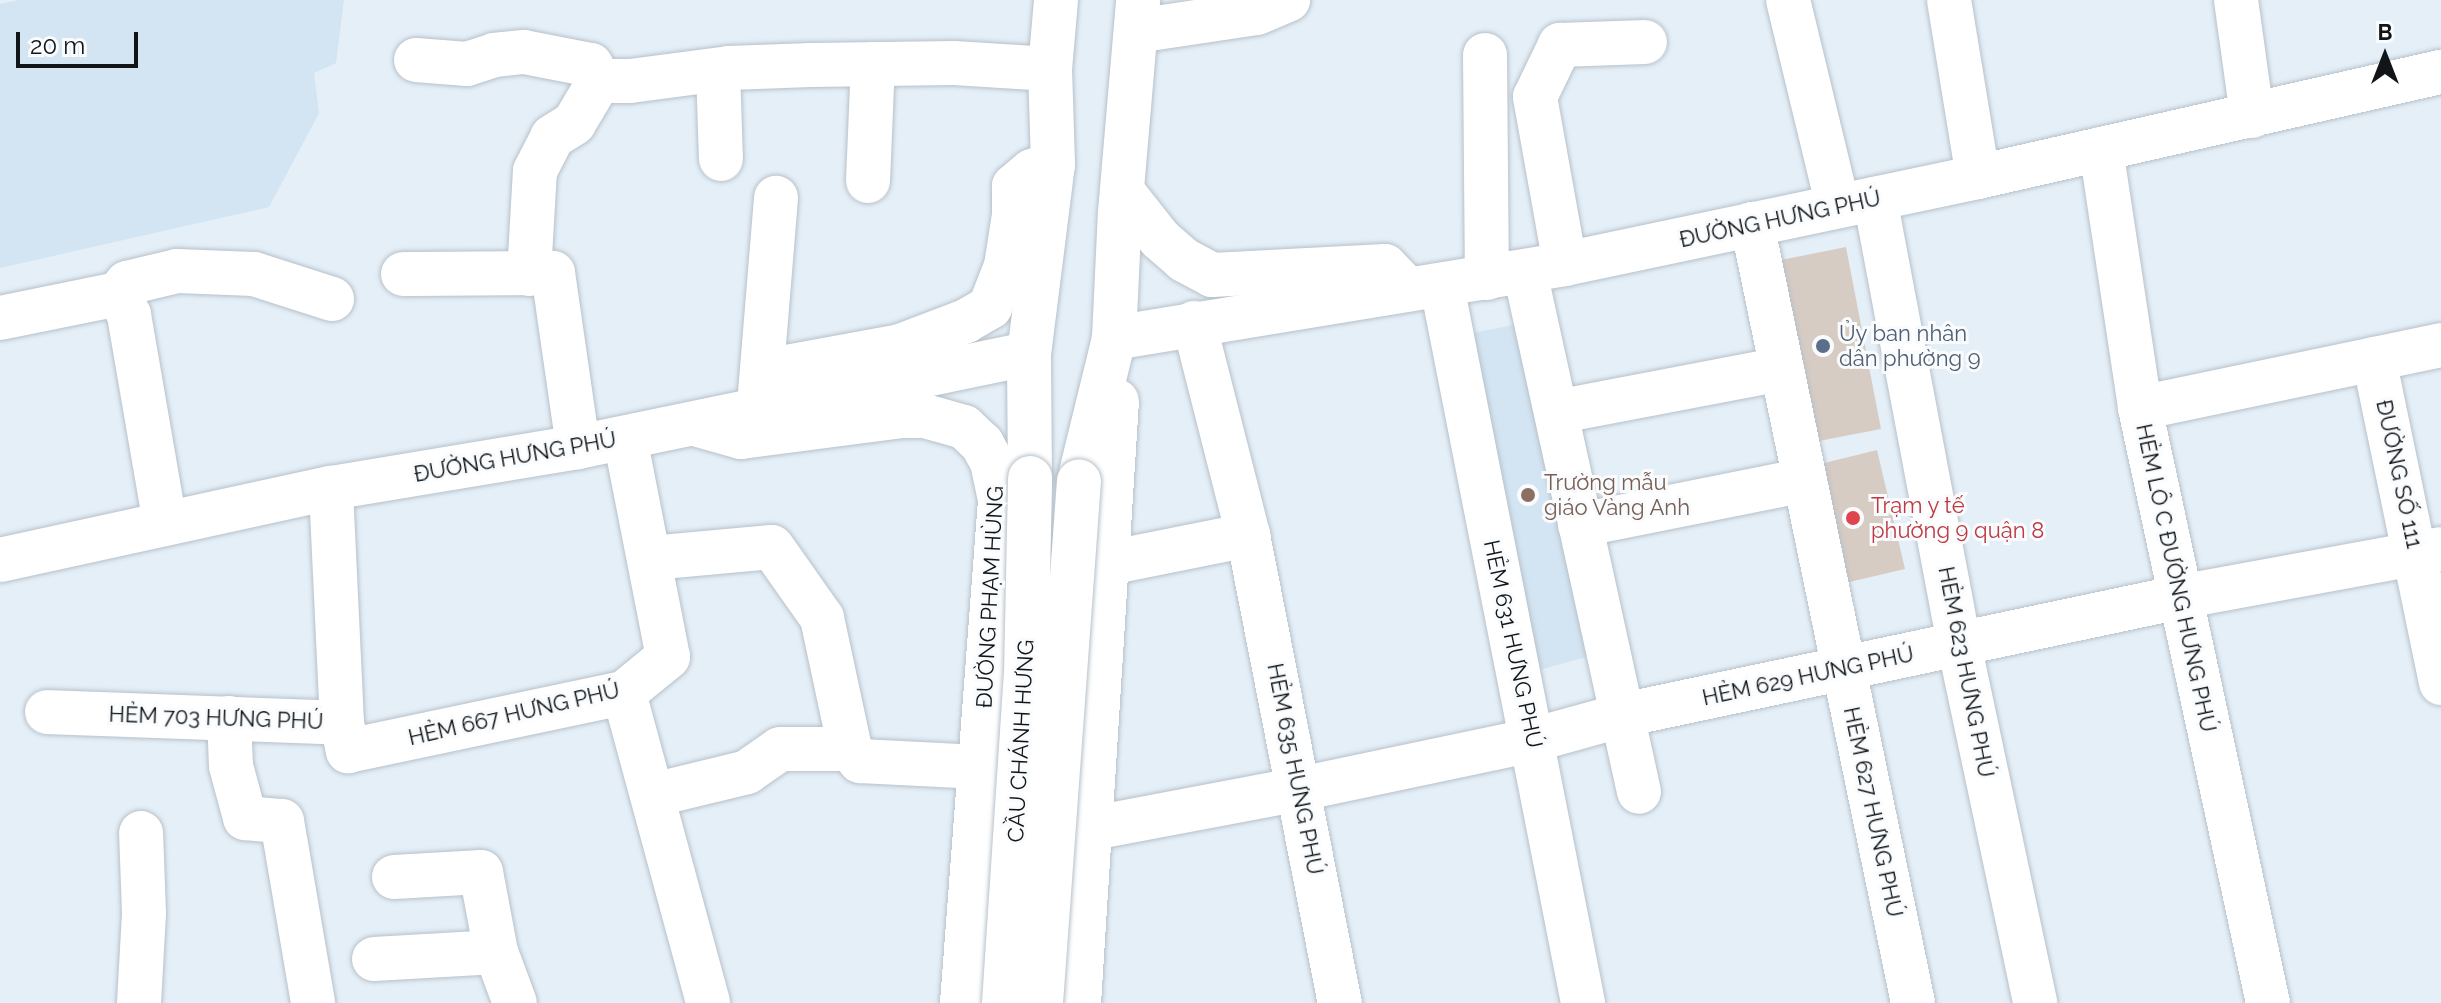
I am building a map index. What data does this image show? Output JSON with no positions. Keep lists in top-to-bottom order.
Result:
{
  "streets": {
    "street": [
      "ĐƯỜNG HƯNG PHÚ",
      "ĐƯỜNG SỐ 111",
      "HẺM LÔ C ĐƯỜNG HƯNG PHÚ",
      "ĐƯỜNG PHẠM HÙNG",
      "HẺM 631 HƯNG PHÚ",
      "HẺM 623 HƯNG PHÚ",
      "HẺM 629 HƯNG PHÚ",
      "HẺM 667 HƯNG PHÚ",
      "HẺM 703 HƯNG PHÚ",
      "CẦU CHÁNH HƯNG",
      "HẺM 635 HƯNG PHÚ",
      "HẺM 627 HƯNG PHÚ"
    ]
  },
  "crossings": [
    ["ĐƯỜNG HƯNG PHÚ", "HẺM LÔ C ĐƯỜNG HƯNG PHÚ"],
    ["ĐƯỜNG HƯNG PHÚ", "ĐƯỜNG PHẠM HÙNG"],
    ["ĐƯỜNG HƯNG PHÚ", "HẺM 631 HƯNG PHÚ"],
    ["ĐƯỜNG HƯNG PHÚ", "HẺM 623 HƯNG PHÚ"],
    ["ĐƯỜNG HƯNG PHÚ", "HẺM 667 HƯNG PHÚ"],
    ["ĐƯỜNG HƯNG PHÚ", "HẺM 703 HƯNG PHÚ"],
    ["ĐƯỜNG HƯNG PHÚ", "CẦU CHÁNH HƯNG"],
    ["ĐƯỜNG HƯNG PHÚ", "HẺM 635 HƯNG PHÚ"],
    ["ĐƯỜNG HƯNG PHÚ", "HẺM 627 HƯNG PHÚ"],
    ["ĐƯỜNG SỐ 111", "HẺM 629 HƯNG PHÚ"],
    ["HẺM LÔ C ĐƯỜNG HƯNG PHÚ", "HẺM 629 HƯNG PHÚ"],
    ["ĐƯỜNG PHẠM HÙNG", "CẦU CHÁNH HƯNG"],
    ["HẺM 631 HƯNG PHÚ", "HẺM 629 HƯNG PHÚ"],
    ["HẺM 623 HƯNG PHÚ", "HẺM 629 HƯNG PHÚ"],
    ["HẺM 629 HƯNG PHÚ", "HẺM 635 HƯNG PHÚ"],
    ["HẺM 629 HƯNG PHÚ", "HẺM 627 HƯNG PHÚ"],
    ["HẺM 667 HƯNG PHÚ", "HẺM 703 HƯNG PHÚ"]
  ],
  "places": ["Ủy ban nhân dân phường 9", "Trường mẫu giáo Vàng Anh", "Trạm y tế phường 9 quận 8"],
  "scale_bar": "20 m",
  "north": "top"
}
